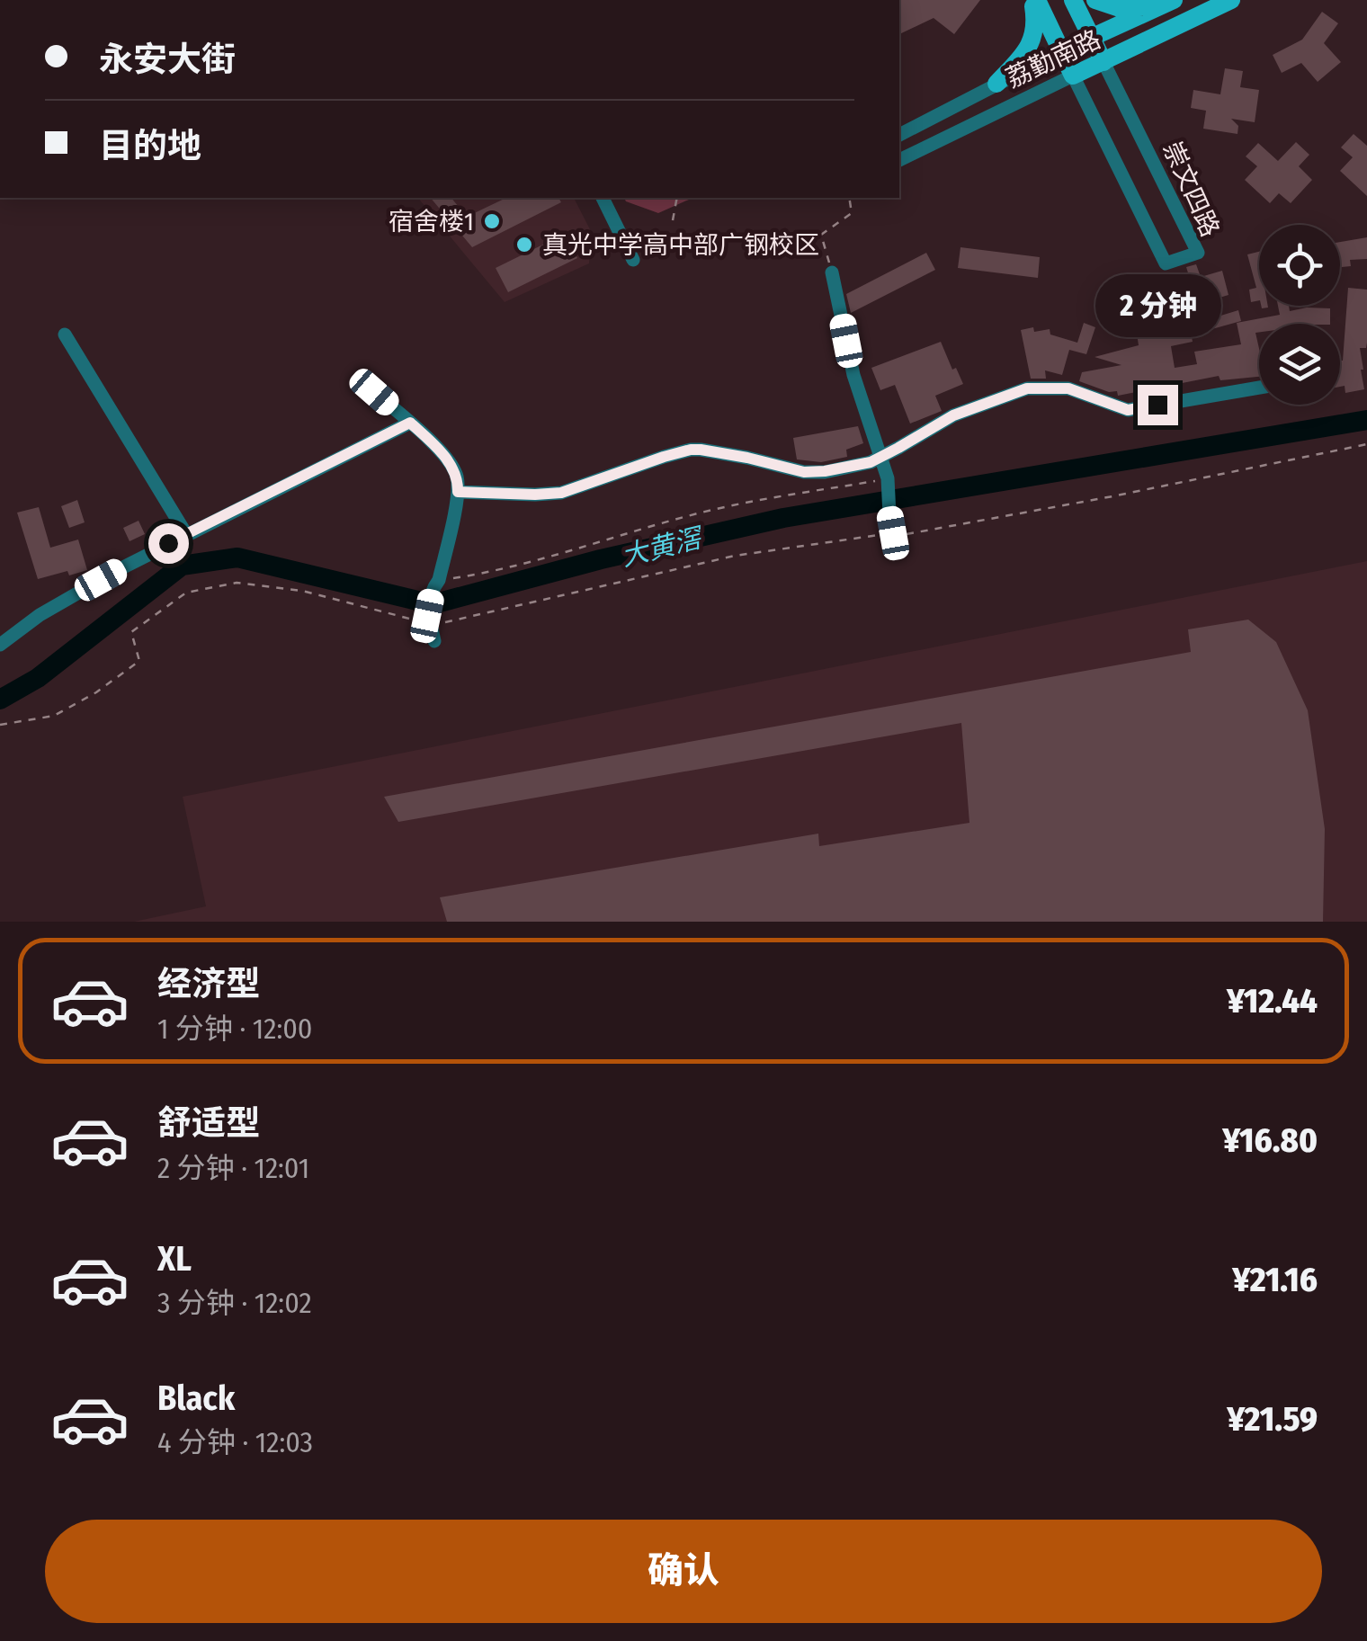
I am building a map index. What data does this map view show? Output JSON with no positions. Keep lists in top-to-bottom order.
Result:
{
  "streets": {
    "main road": ["荔勤南路", "崇文四路"]
  },
  "crossings": [
    ["荔勤南路", "崇文四路"]
  ],
  "water": ["大黄滘"],
  "places": ["宿舍楼1", "真光中学高中部广钢校区"],
  "page": {
    "banner": ["永安大街", "目的地"],
    "bubble": "2 分钟",
    "list": [
      {
        "name": "经济型",
        "note": "1 分钟 · 12:00",
        "value": "¥12.44"
      },
      {
        "name": "舒适型",
        "note": "2 分钟 · 12:01",
        "value": "¥16.80"
      },
      {
        "name": "XL",
        "note": "3 分钟 · 12:02",
        "value": "¥21.16"
      },
      {
        "name": "Black",
        "note": "4 分钟 · 12:03",
        "value": "¥21.59"
      }
    ],
    "buttons": "确认"
  }
}
